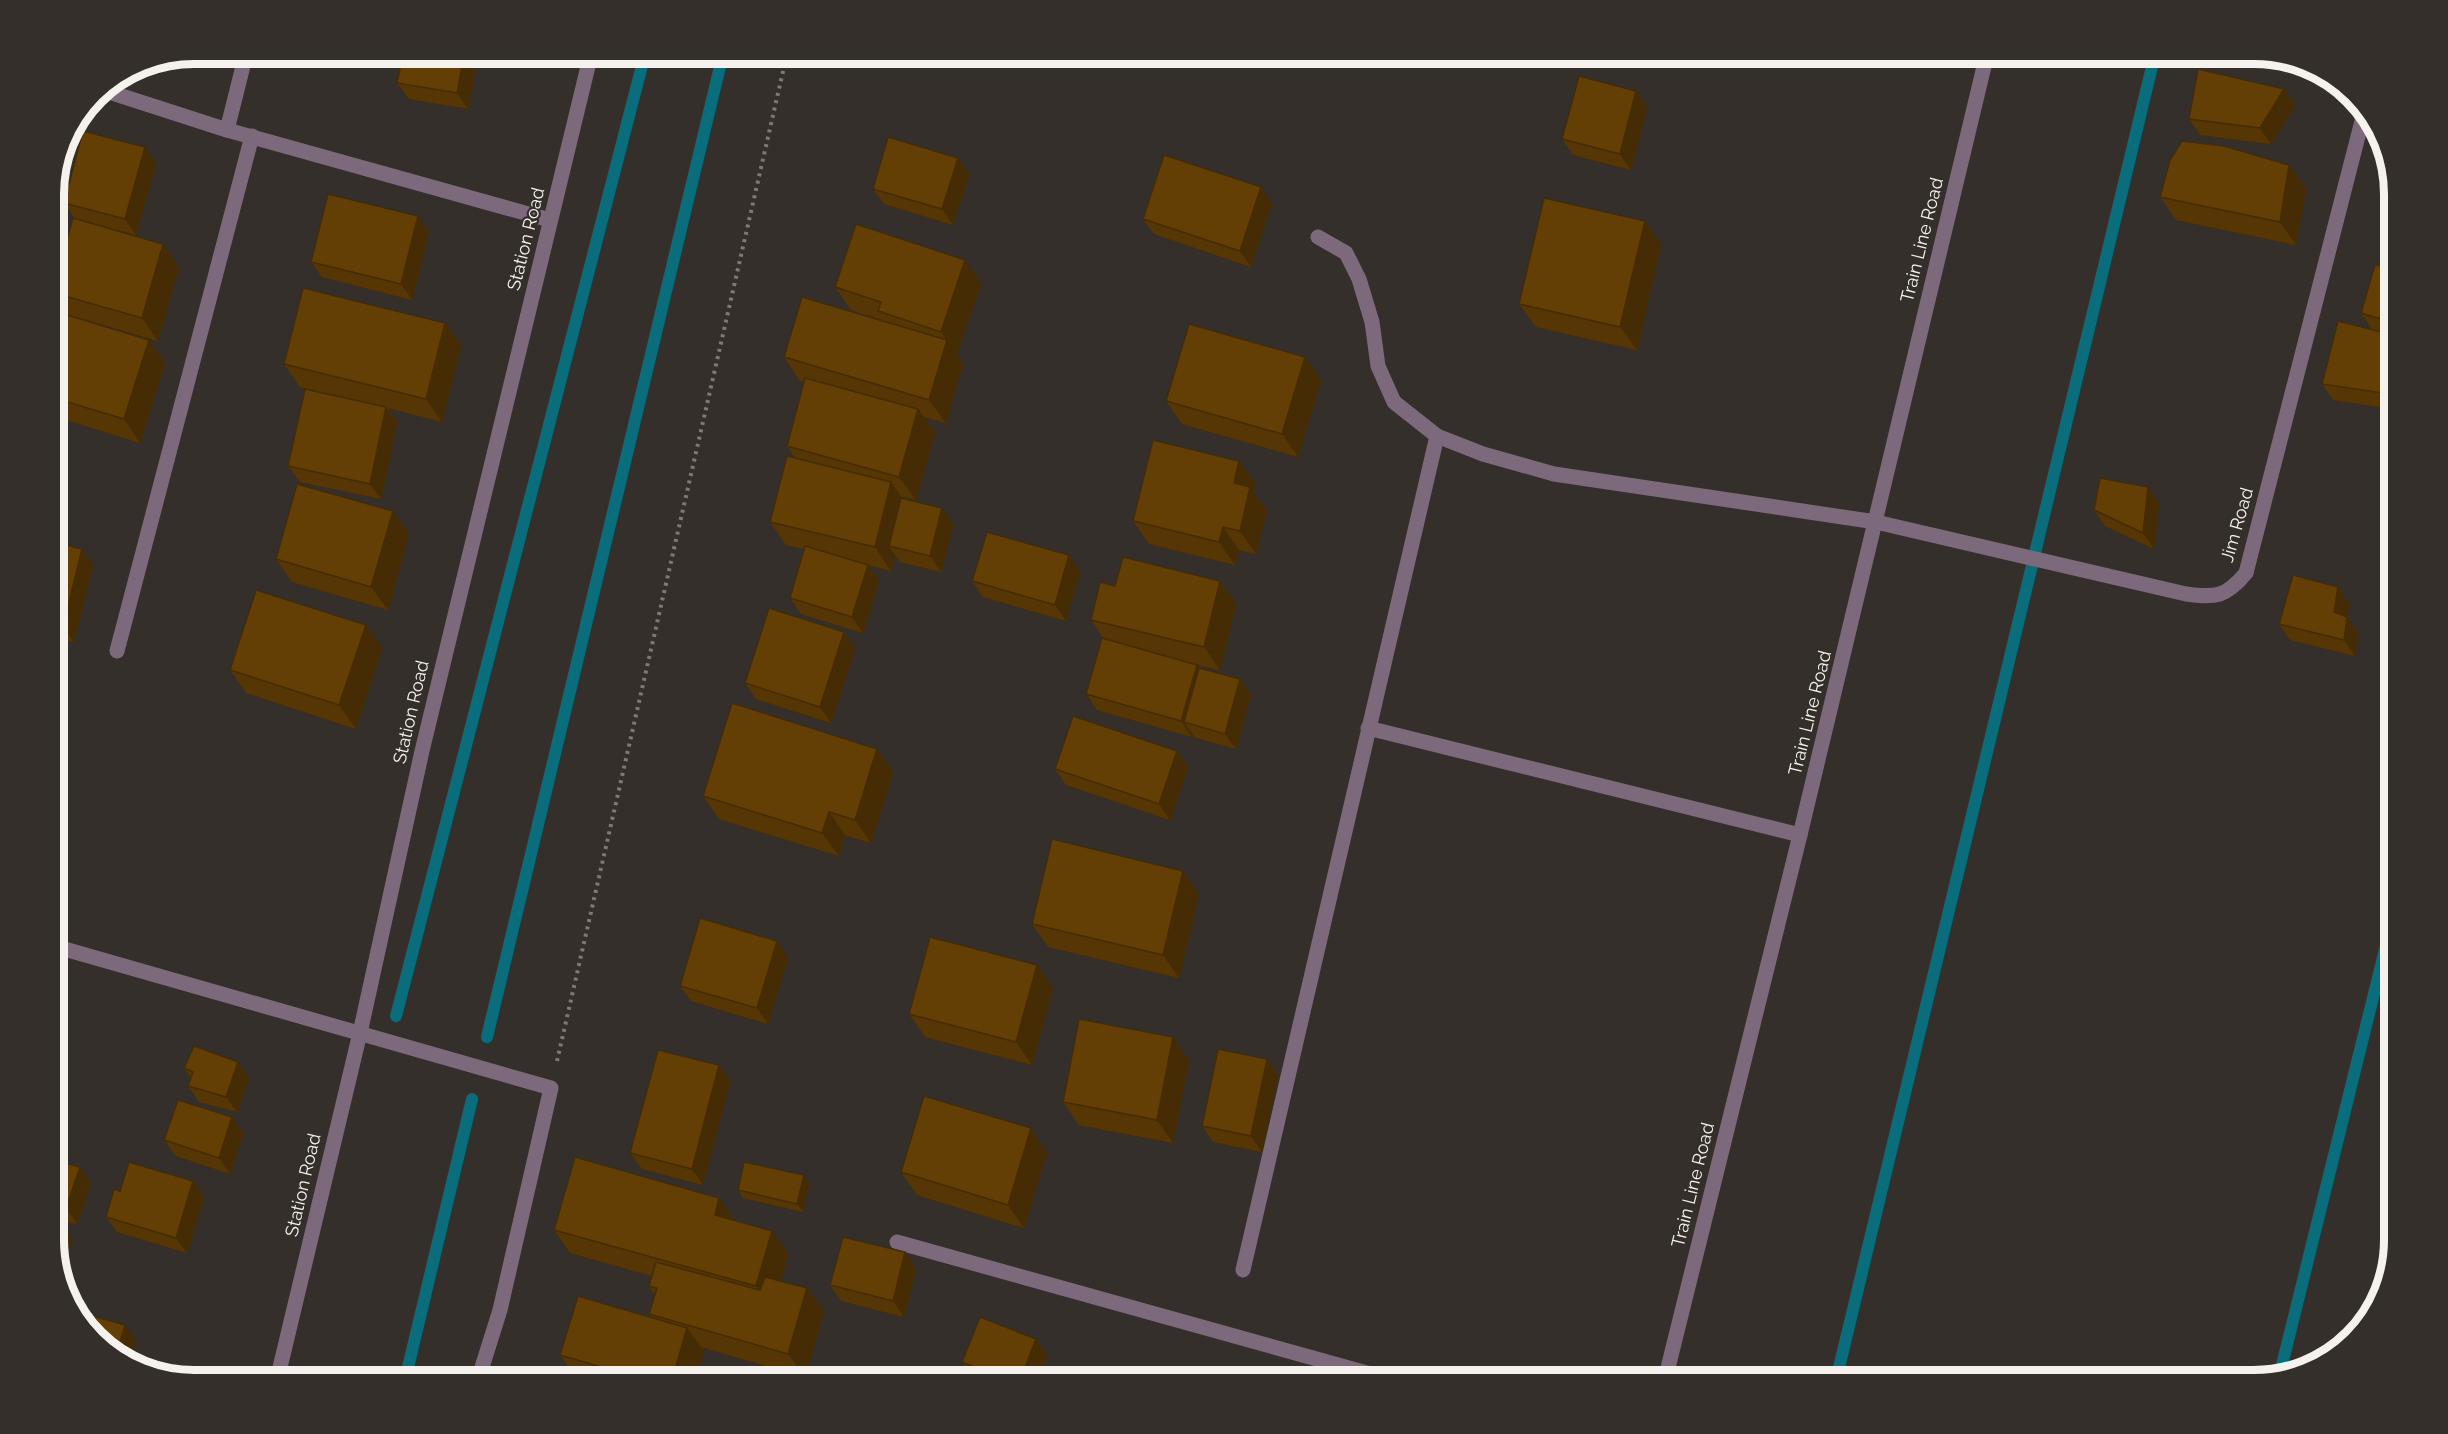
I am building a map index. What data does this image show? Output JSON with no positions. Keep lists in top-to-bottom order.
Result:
{
  "streets": {
    "street": ["Station Road", "Train Line Road", "Jim Road"]
  },
  "crossings": [
    ["Train Line Road", "Jim Road"]
  ]
}
